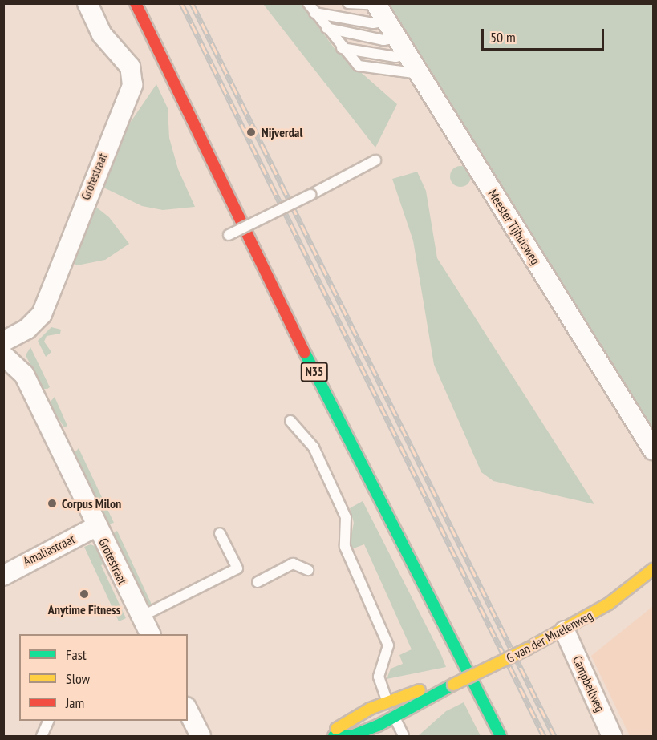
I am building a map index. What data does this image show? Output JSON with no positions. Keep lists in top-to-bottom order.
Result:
{
  "streets": {
    "main road": ["N35", "G van der Muelenweg"],
    "street": [
      "Grotestraat",
      "Meester Tijhuisweg",
      "Amaliastraat",
      "Campbellweg"
    ]
  },
  "crossings": [
    ["Grotestraat", "Amaliastraat"],
    ["G van der Muelenweg", "Campbellweg"]
  ],
  "places": ["Nijverdal", "Corpus Milon", "Anytime Fitness"],
  "legend": ["Fast", "Slow", "Jam"],
  "scale_bar": "50 m"
}
